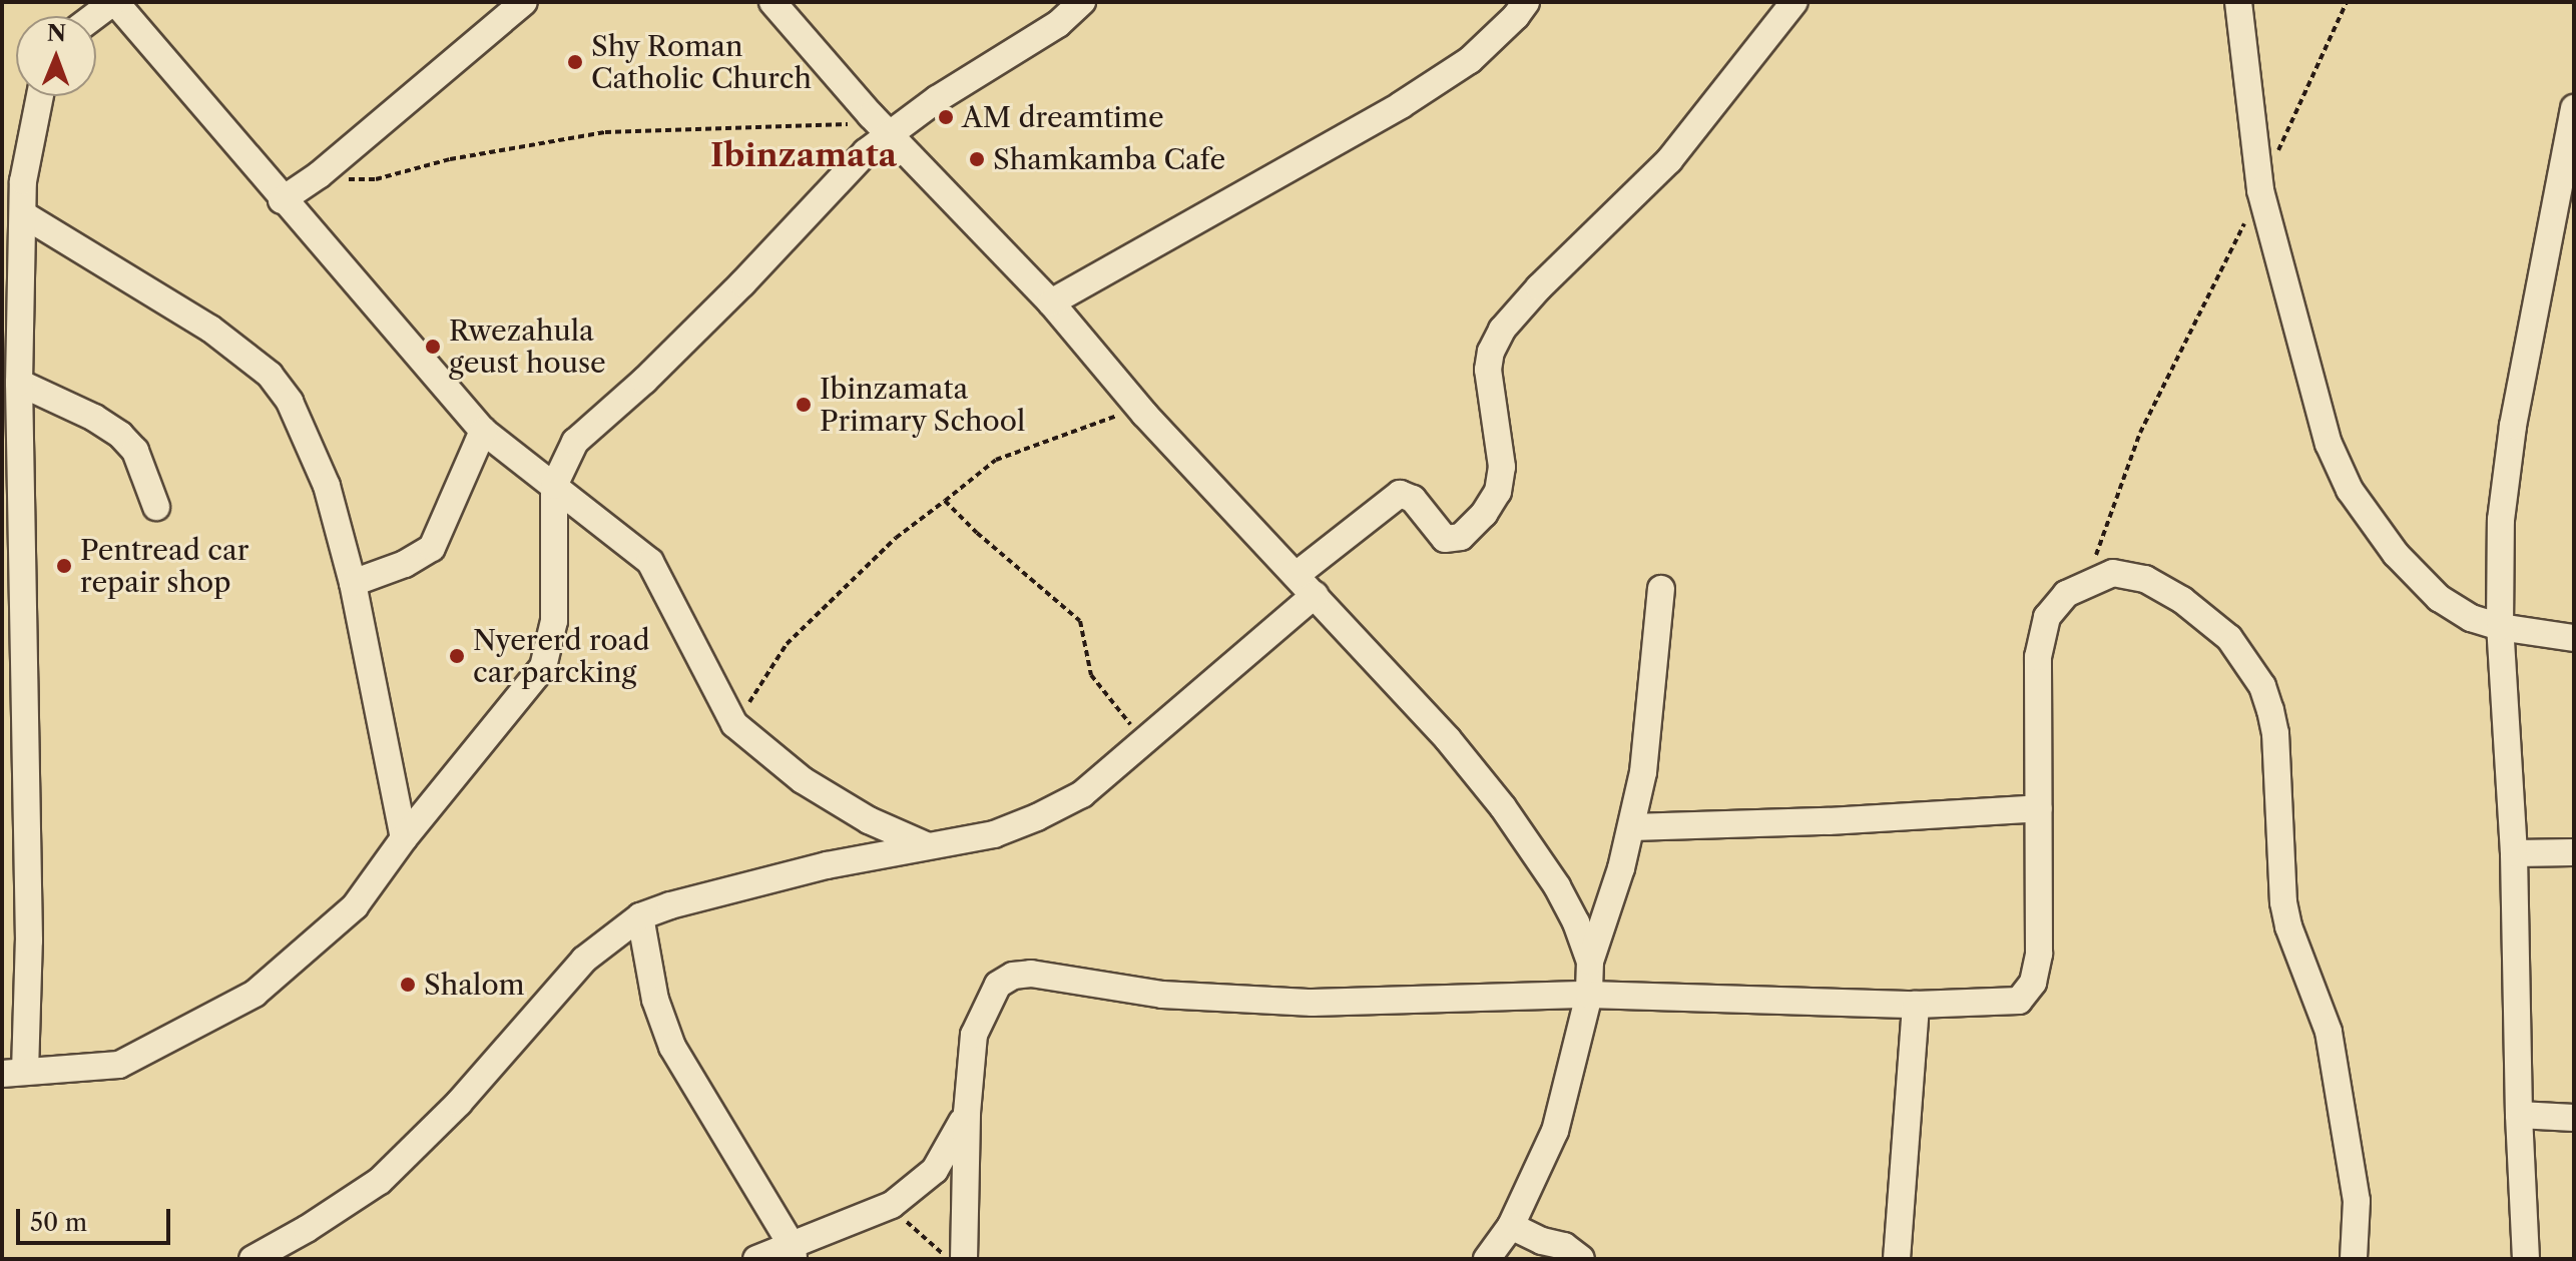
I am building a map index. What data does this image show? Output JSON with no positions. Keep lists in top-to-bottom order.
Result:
{
  "districts": ["Ibinzamata"],
  "places": [
    "Shy Roman Catholic Church",
    "AM dreamtime",
    "Shamkamba Cafe",
    "Rwezahula geust house",
    "Ibinzamata Primary School",
    "Pentread car repair shop",
    "Nyererd road car parcking",
    "Shalom"
  ],
  "scale_bar": "50 m",
  "north": "top"
}
